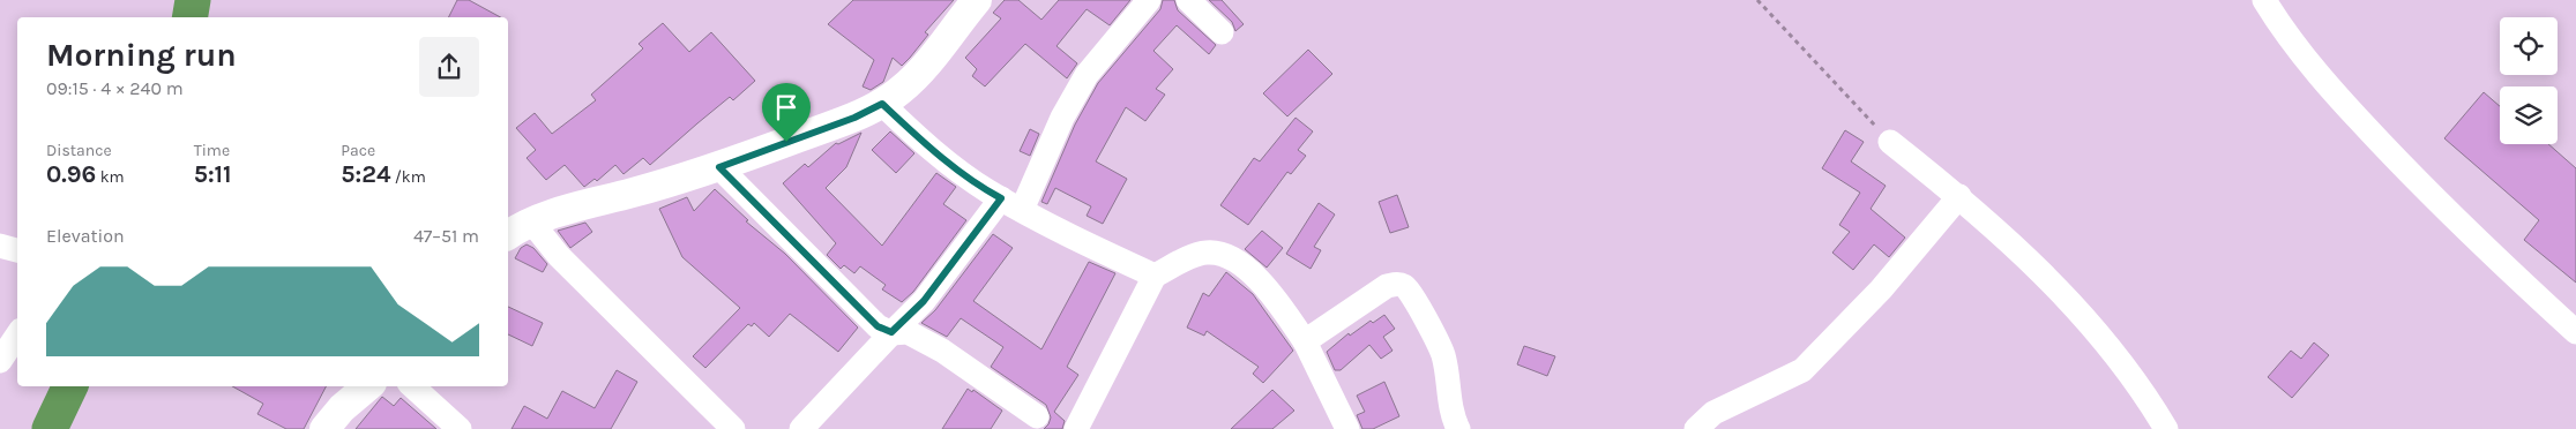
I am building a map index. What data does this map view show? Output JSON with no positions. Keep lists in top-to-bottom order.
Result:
{
  "page": {
    "heading": ["Morning run", "09:15 · 4 × 240 m"],
    "stats": [
      ["Distance", "0.96 km"],
      ["Time", "5:11"],
      ["Pace", "5:24 /km"]
    ],
    "chart": ["Elevation", "47–51 m"]
  }
}
